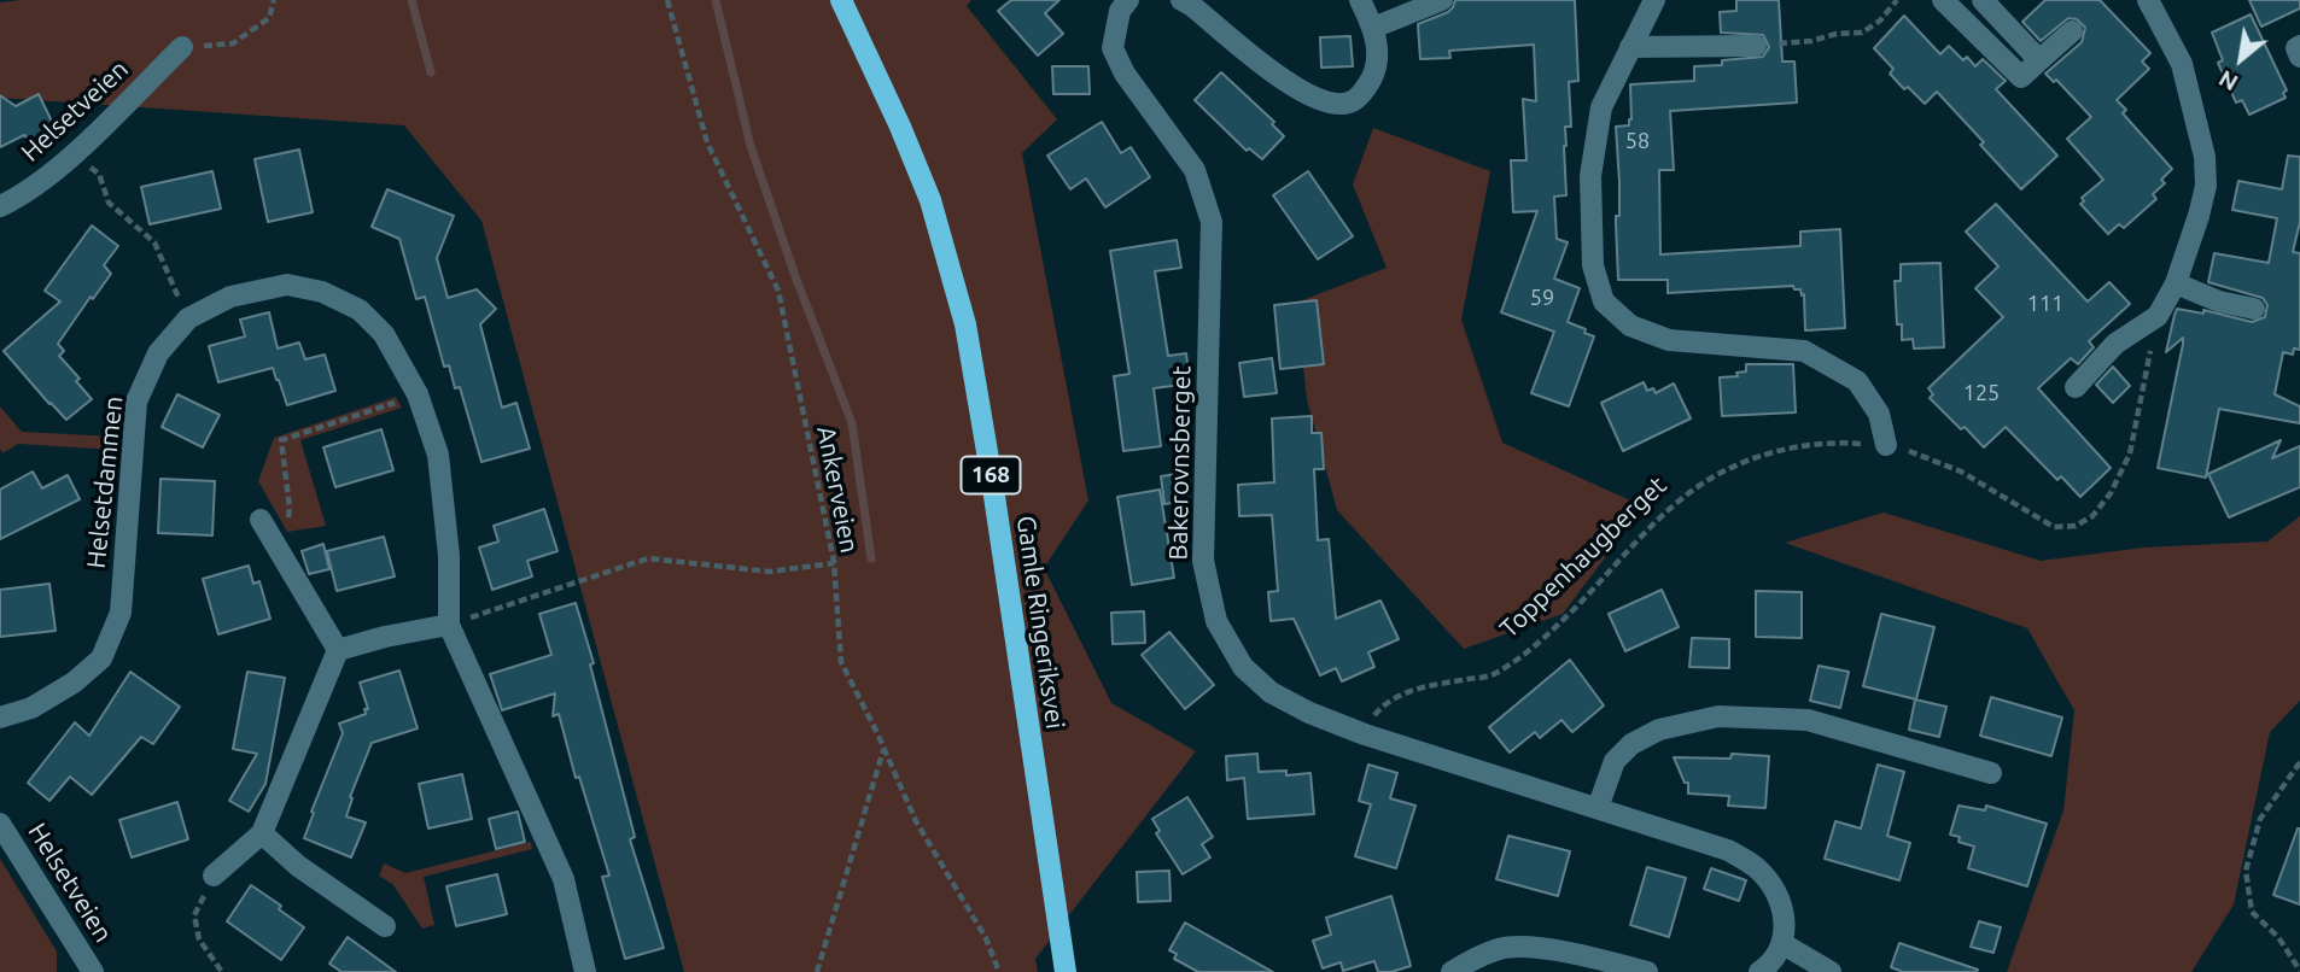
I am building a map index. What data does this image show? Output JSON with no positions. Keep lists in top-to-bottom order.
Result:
{
  "streets": {
    "main road": ["168", "Gamle Ringeriksvei"],
    "street": ["Helsetveien", "Bakerovnsberget", "Helsetdammen"],
    "path": ["Ankerveien", "Toppenhaugberget"]
  },
  "crossings": [
    ["Bakerovnsberget", "Toppenhaugberget"]
  ],
  "house_numbers": [
    "58",
    "59",
    "111",
    "125"
  ],
  "north": "bottom left"
}
